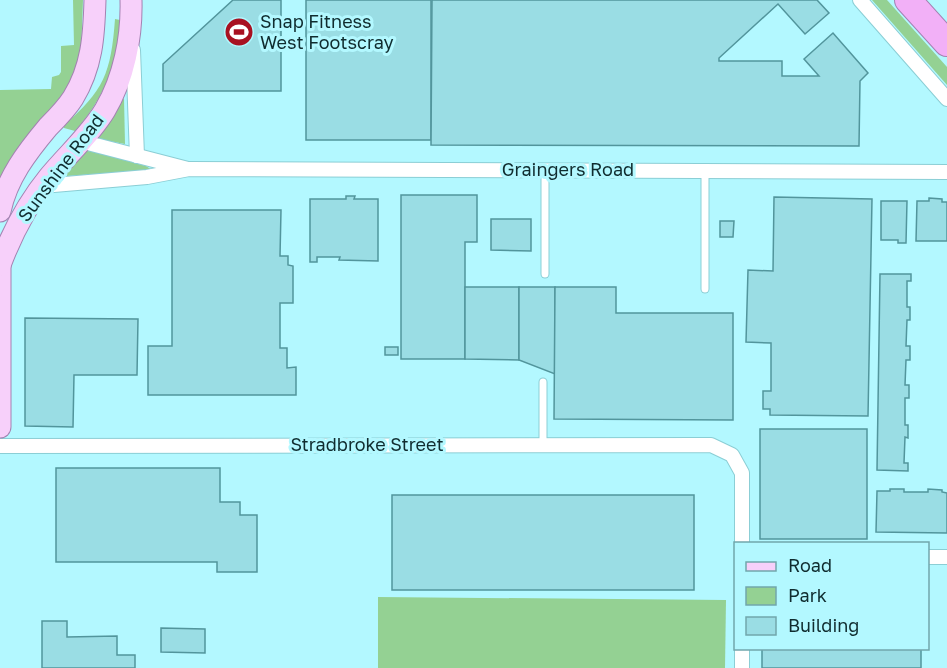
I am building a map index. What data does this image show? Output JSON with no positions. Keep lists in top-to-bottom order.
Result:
{
  "streets": {
    "main road": ["Sunshine Road"],
    "street": ["Graingers Road", "Stradbroke Street"]
  },
  "crossings": [
    ["Sunshine Road", "Graingers Road"]
  ],
  "places": {
    "sports": ["Snap Fitness West Footscray"]
  },
  "legend": ["Road", "Park", "Building"]
}
